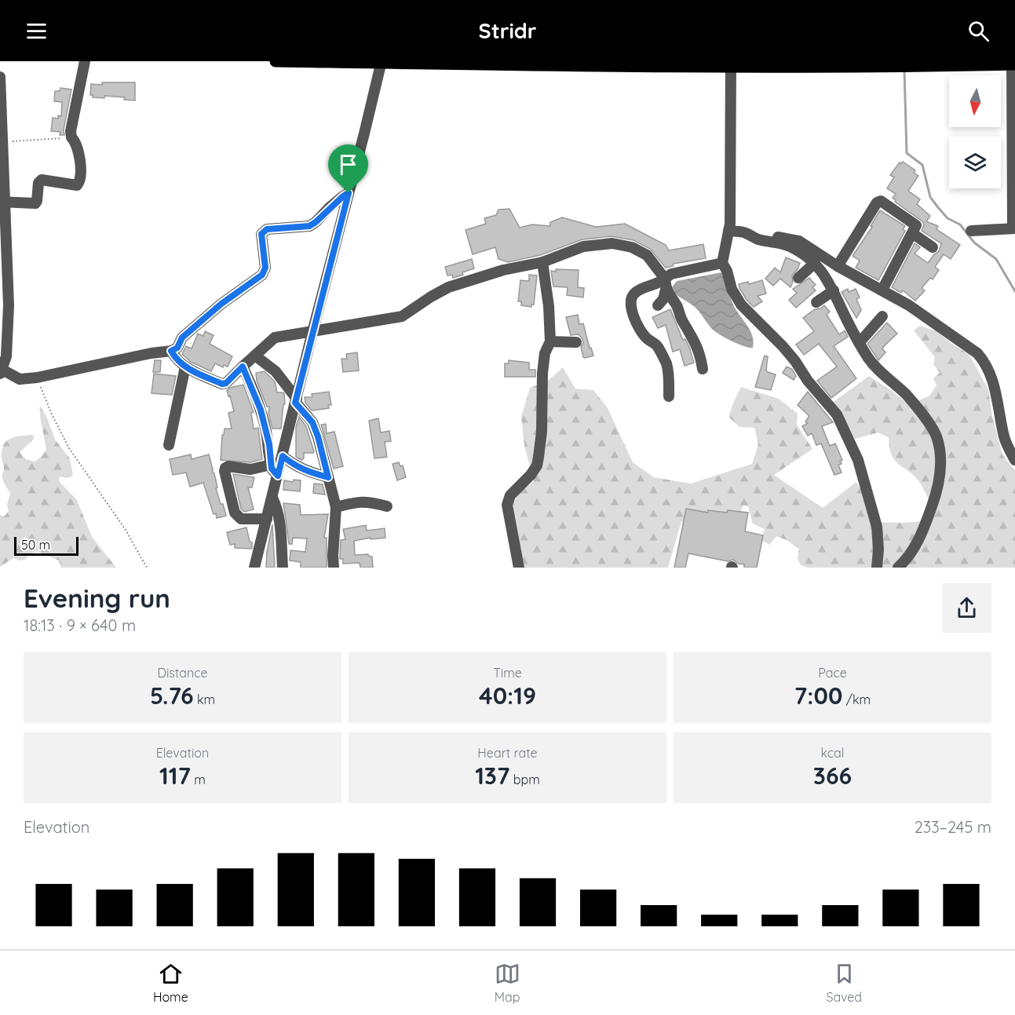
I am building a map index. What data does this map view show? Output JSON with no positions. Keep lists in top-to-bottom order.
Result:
{
  "scale_bar": "50 m",
  "north": "bottom",
  "page": {
    "header": "Stridr",
    "scale": "50 m",
    "heading": ["Evening run", "18:13 · 9 × 640 m"],
    "stats": [
      ["Distance", "5.76 km"],
      ["Time", "40:19"],
      ["Pace", "7:00 /km"],
      ["Elevation", "117 m"],
      ["Heart rate", "137 bpm"],
      ["kcal", "366"]
    ],
    "chart": ["Elevation", "233–245 m"],
    "tabs": ["Home", "Map", "Saved"]
  }
}
